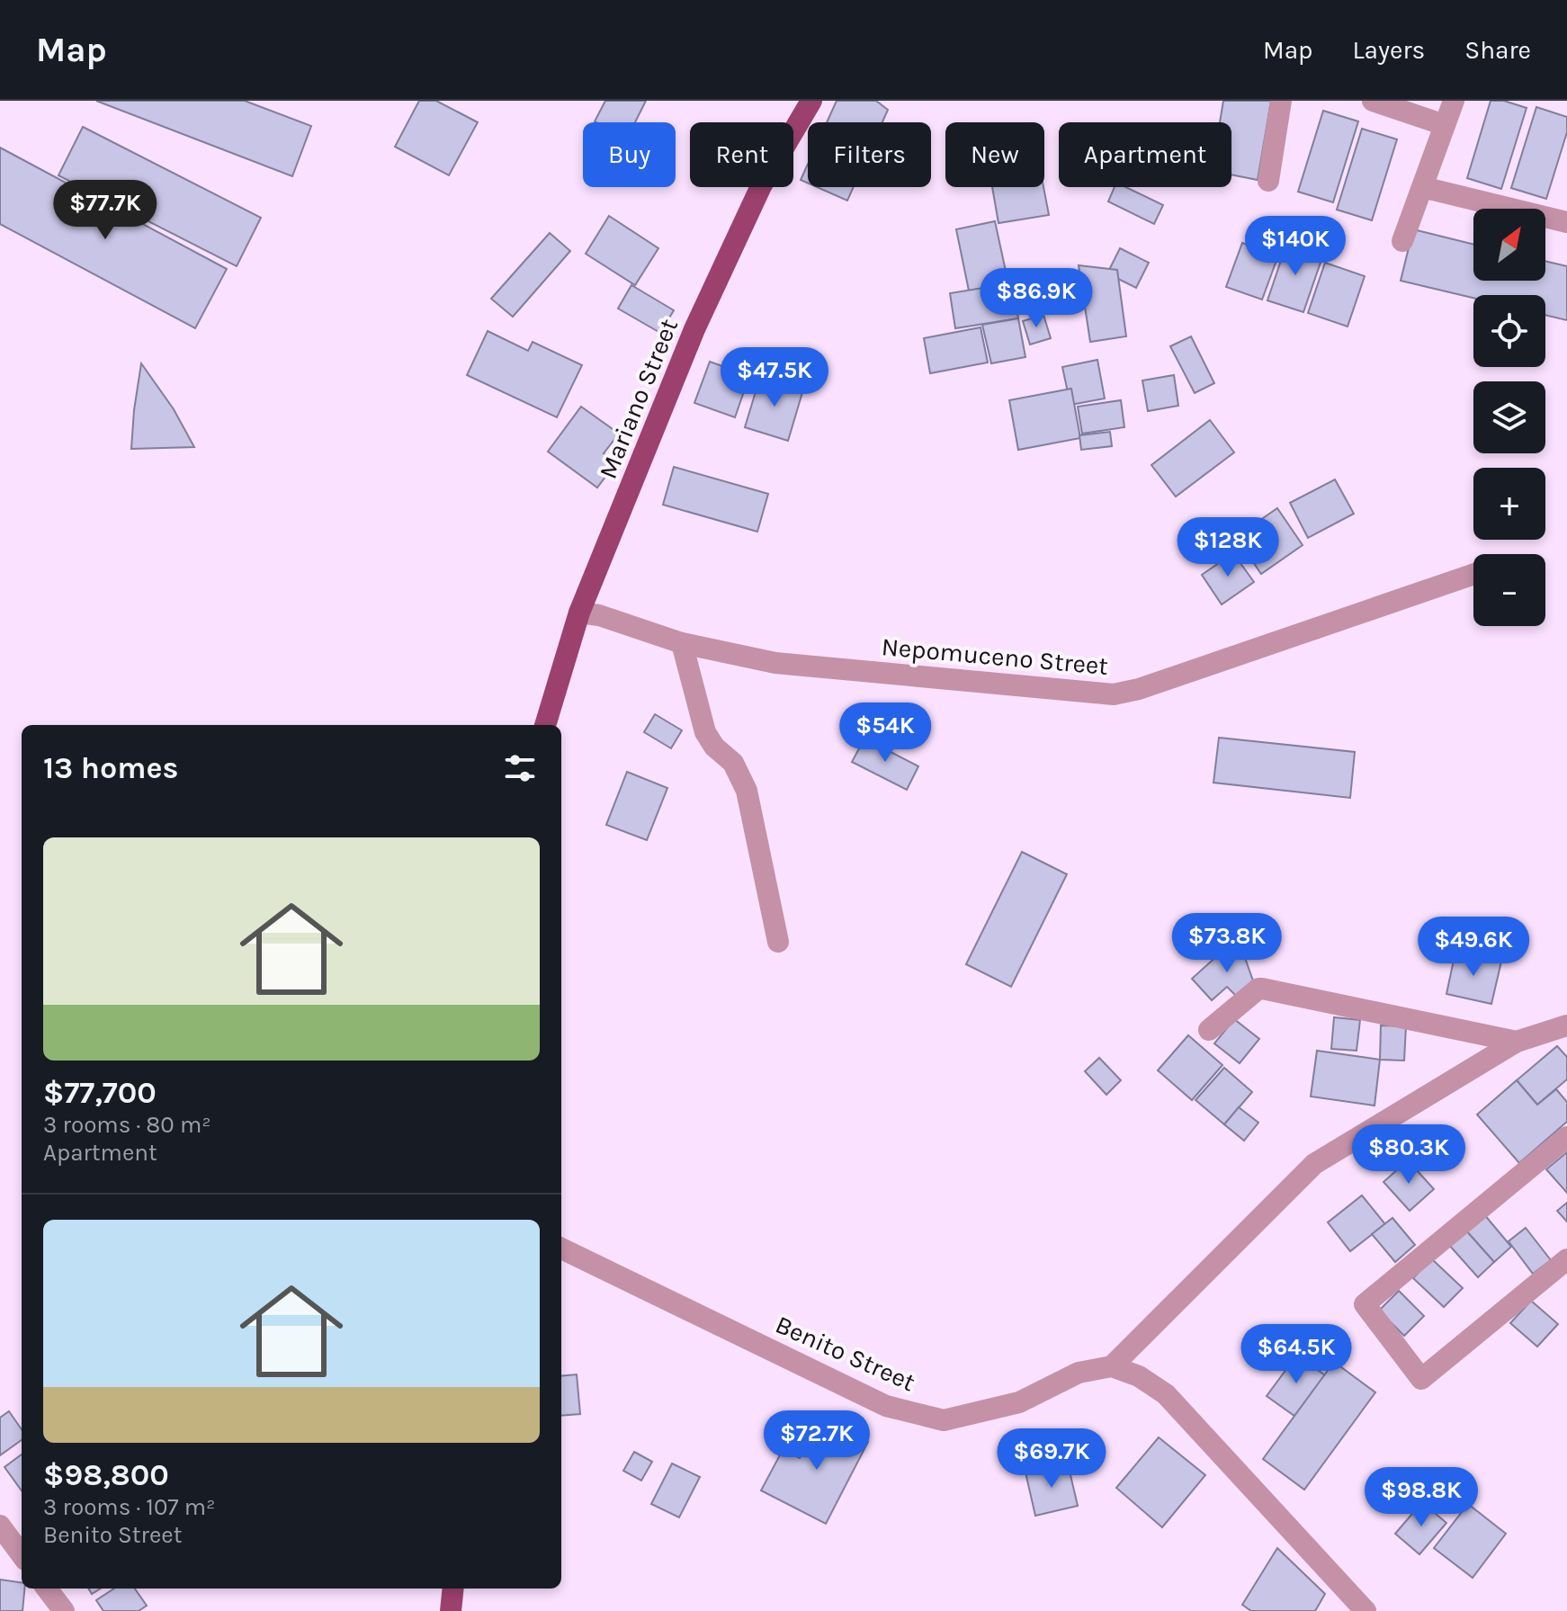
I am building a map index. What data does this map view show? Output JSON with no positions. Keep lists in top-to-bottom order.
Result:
{
  "streets": {
    "main road": ["Mariano Street"],
    "street": ["Nepomuceno Street", "Benito Street"]
  },
  "crossings": [
    ["Mariano Street", "Nepomuceno Street"]
  ],
  "north": "top right",
  "page": {
    "header": "Map",
    "nav": ["Map", "Layers", "Share"],
    "chip": [
      "Buy",
      "Rent",
      "Filters",
      "New",
      "Apartment"
    ],
    "price": [
      "$77.7K",
      "$140K",
      "$86.9K",
      "$47.5K",
      "$128K",
      "$54K",
      "$73.8K",
      "$49.6K",
      "$80.3K",
      "$64.5K",
      "$72.7K",
      "$69.7K",
      "$98.8K"
    ],
    "map_buttons": ["+", "−"],
    "heading": "13 homes",
    "list": [
      {
        "name": "$77,700",
        "note": "3 rooms · 80 m² · Apartment"
      },
      {
        "name": "$98,800",
        "note": "3 rooms · 107 m² · Benito Street"
      }
    ]
  }
}
